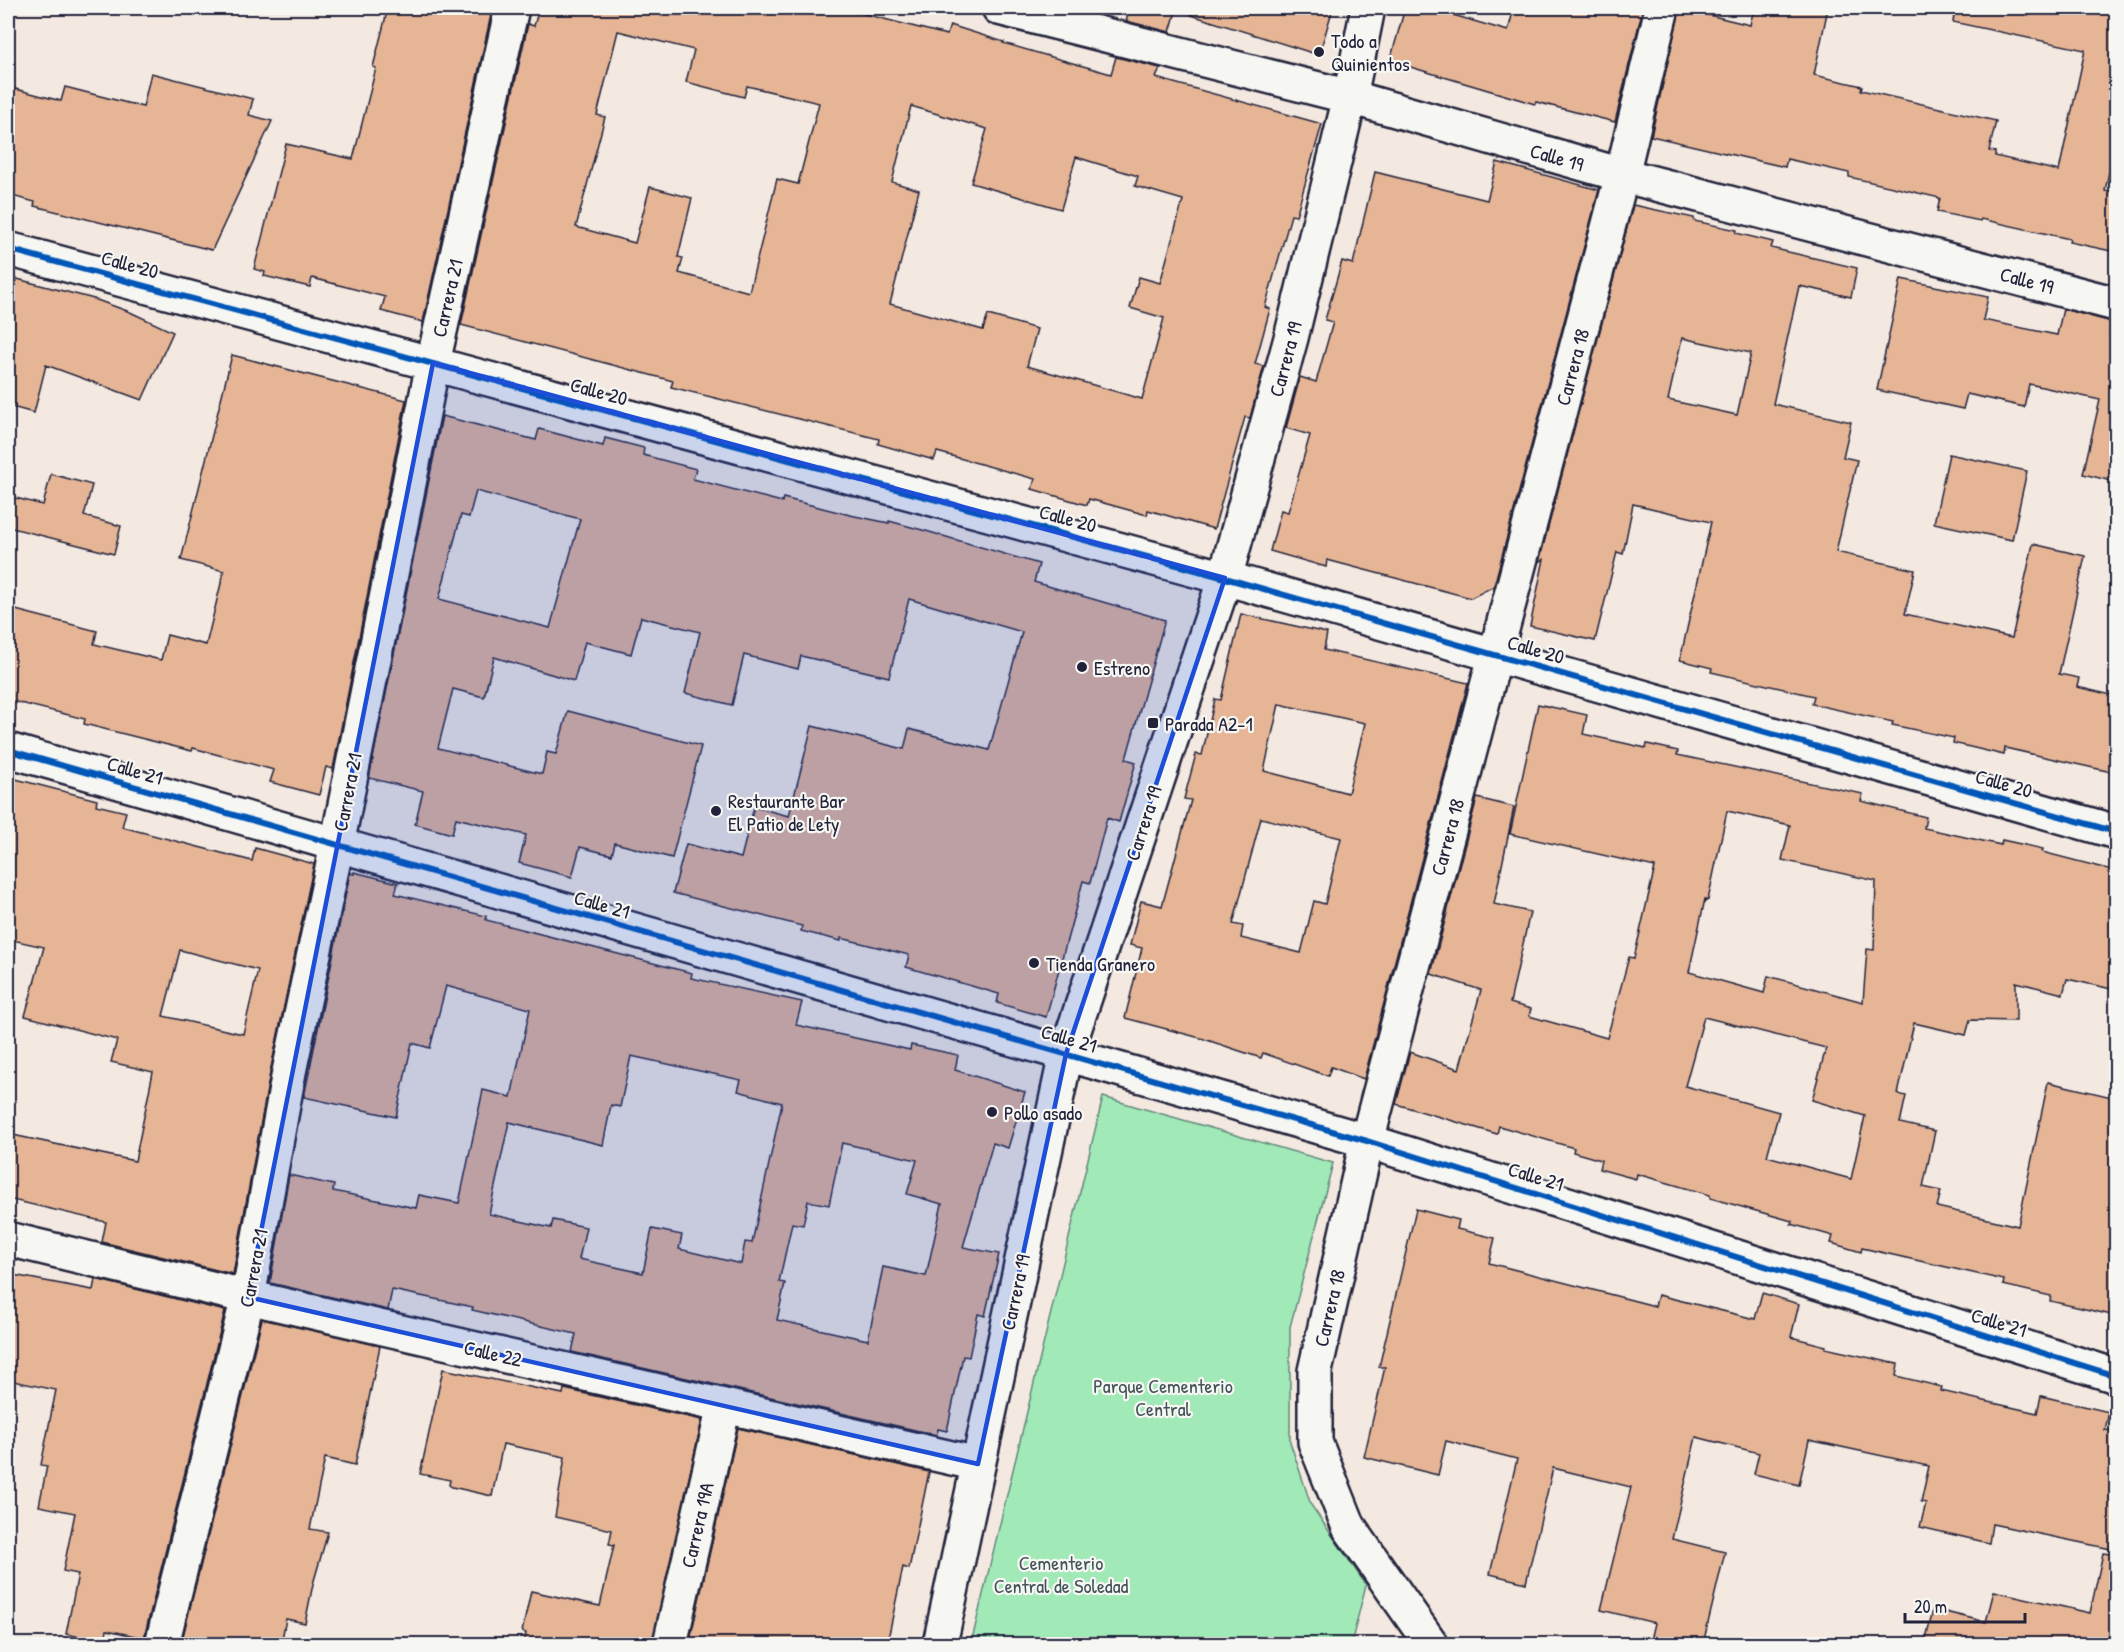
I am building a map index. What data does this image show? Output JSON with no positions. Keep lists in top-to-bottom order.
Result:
{
  "streets": {
    "street": [
      "Calle 19",
      "Calle 20",
      "Carrera 21",
      "Carrera 19",
      "Carrera 18",
      "Calle 21",
      "Calle 22",
      "Carrera 19A"
    ]
  },
  "crossings": [
    ["Calle 19", "Carrera 19"],
    ["Calle 19", "Carrera 18"],
    ["Calle 20", "Carrera 21"],
    ["Calle 20", "Carrera 19"],
    ["Calle 20", "Carrera 18"],
    ["Carrera 21", "Calle 21"],
    ["Carrera 21", "Calle 22"],
    ["Carrera 19", "Calle 21"],
    ["Carrera 19", "Calle 22"],
    ["Carrera 18", "Calle 21"],
    ["Calle 22", "Carrera 19A"]
  ],
  "parks": ["Parque Cementerio Central", "Cementerio Central de Soledad"],
  "places": {
    "other": [
      "Todo a Quinientos",
      "Estreno",
      "Restaurante Bar El Patio de Lety",
      "Tienda Granero",
      "Pollo asado"
    ],
    "transit": ["Parada A2-1"]
  },
  "scale_bar": "20 m"
}
